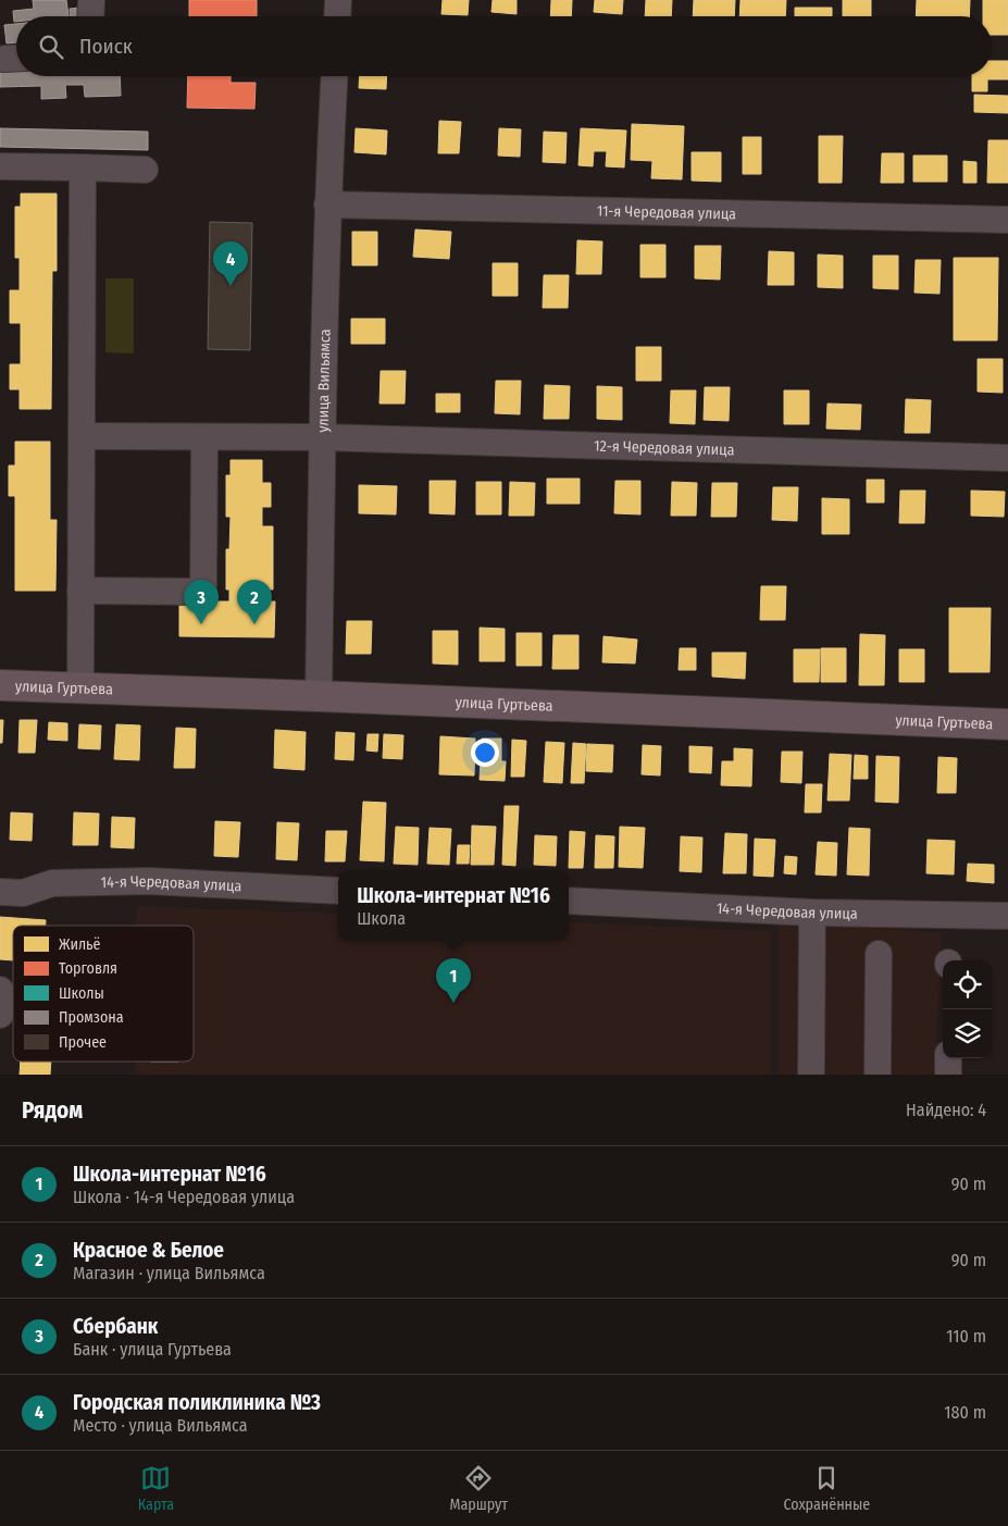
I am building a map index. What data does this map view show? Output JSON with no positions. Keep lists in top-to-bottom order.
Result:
{
  "streets": {
    "main road": ["улица Гуртьева"],
    "street": [
      "11-я Чередовая улица",
      "улица Вильямса",
      "12-я Чередовая улица",
      "14-я Чередовая улица"
    ]
  },
  "crossings": [
    ["11-я Чередовая улица", "улица Вильямса"],
    ["улица Вильямса", "12-я Чередовая улица"],
    ["улица Вильямса", "улица Гуртьева"]
  ],
  "legend": [
    "Жильё",
    "Торговля",
    "Школы",
    "Промзона",
    "Прочее"
  ],
  "page": {
    "search": "Поиск",
    "pins": [
      "4",
      "2",
      "3",
      "1"
    ],
    "popup": ["Школа-интернат №16", "Школа"],
    "heading": ["Рядом", "Найдено: 4"],
    "list": [
      {
        "mark": "1",
        "name": "Школа-интернат №16",
        "note": "Школа · 14-я Чередовая улица",
        "value": "90 m"
      },
      {
        "mark": "2",
        "name": "Красное & Белое",
        "note": "Магазин · улица Вильямса",
        "value": "90 m"
      },
      {
        "mark": "3",
        "name": "Сбербанк",
        "note": "Банк · улица Гуртьева",
        "value": "110 m"
      },
      {
        "mark": "4",
        "name": "Городская поликлиника №3",
        "note": "Место · улица Вильямса",
        "value": "180 m"
      }
    ],
    "nav": ["Карта", "Маршрут", "Сохранённые"]
  }
}
